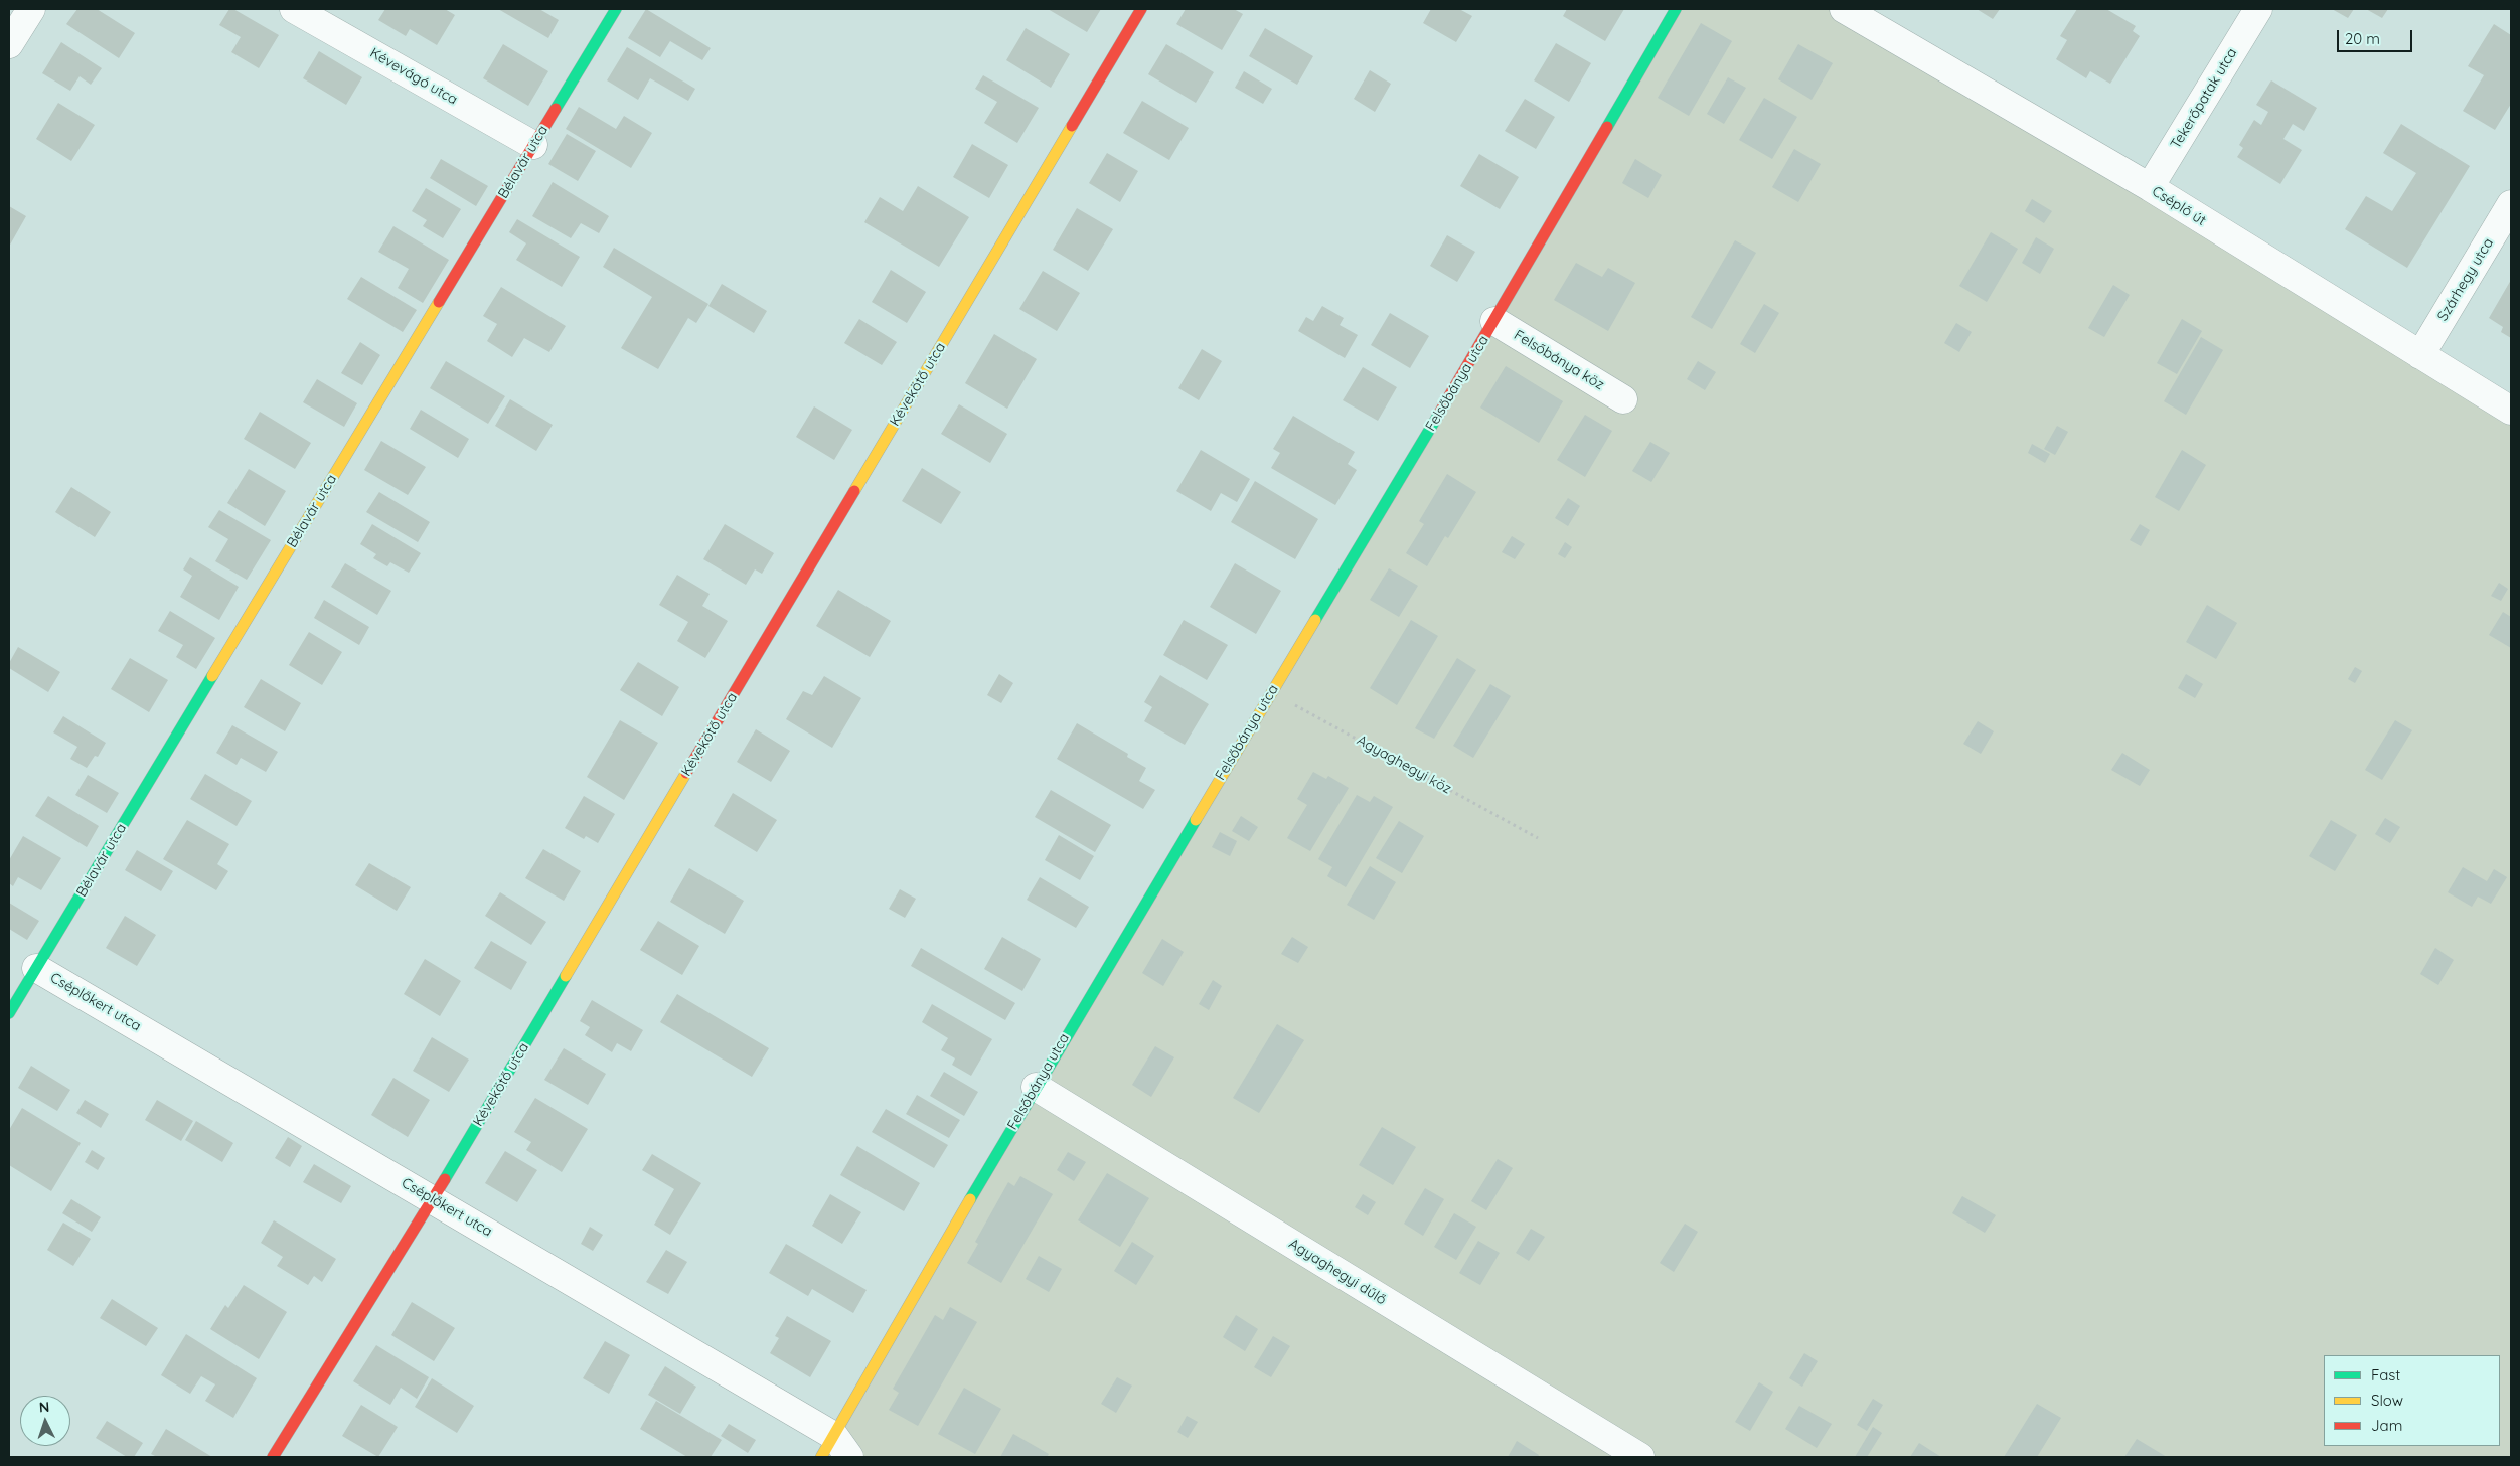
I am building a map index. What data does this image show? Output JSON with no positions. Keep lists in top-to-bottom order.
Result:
{
  "streets": {
    "street": [
      "Kévevágó utca",
      "Tekerőpatak utca",
      "Bélavár utca",
      "Cséplő út",
      "Szárhegy utca",
      "Felsőbánya köz",
      "Felsőbánya utca",
      "Kévekötő utca",
      "Cséplőkert utca",
      "Agyaghegyi dűlő"
    ],
    "path": ["Agyaghegyi köz"]
  },
  "crossings": [
    ["Kévevágó utca", "Bélavár utca"],
    ["Tekerőpatak utca", "Cséplő út"],
    ["Bélavár utca", "Cséplőkert utca"],
    ["Cséplő út", "Szárhegy utca"],
    ["Felsőbánya köz", "Felsőbánya utca"],
    ["Felsőbánya utca", "Agyaghegyi köz"],
    ["Felsőbánya utca", "Cséplőkert utca"],
    ["Felsőbánya utca", "Agyaghegyi dűlő"],
    ["Kévekötő utca", "Cséplőkert utca"]
  ],
  "legend": ["Fast", "Slow", "Jam"],
  "scale_bar": "20 m",
  "north": "top"
}
